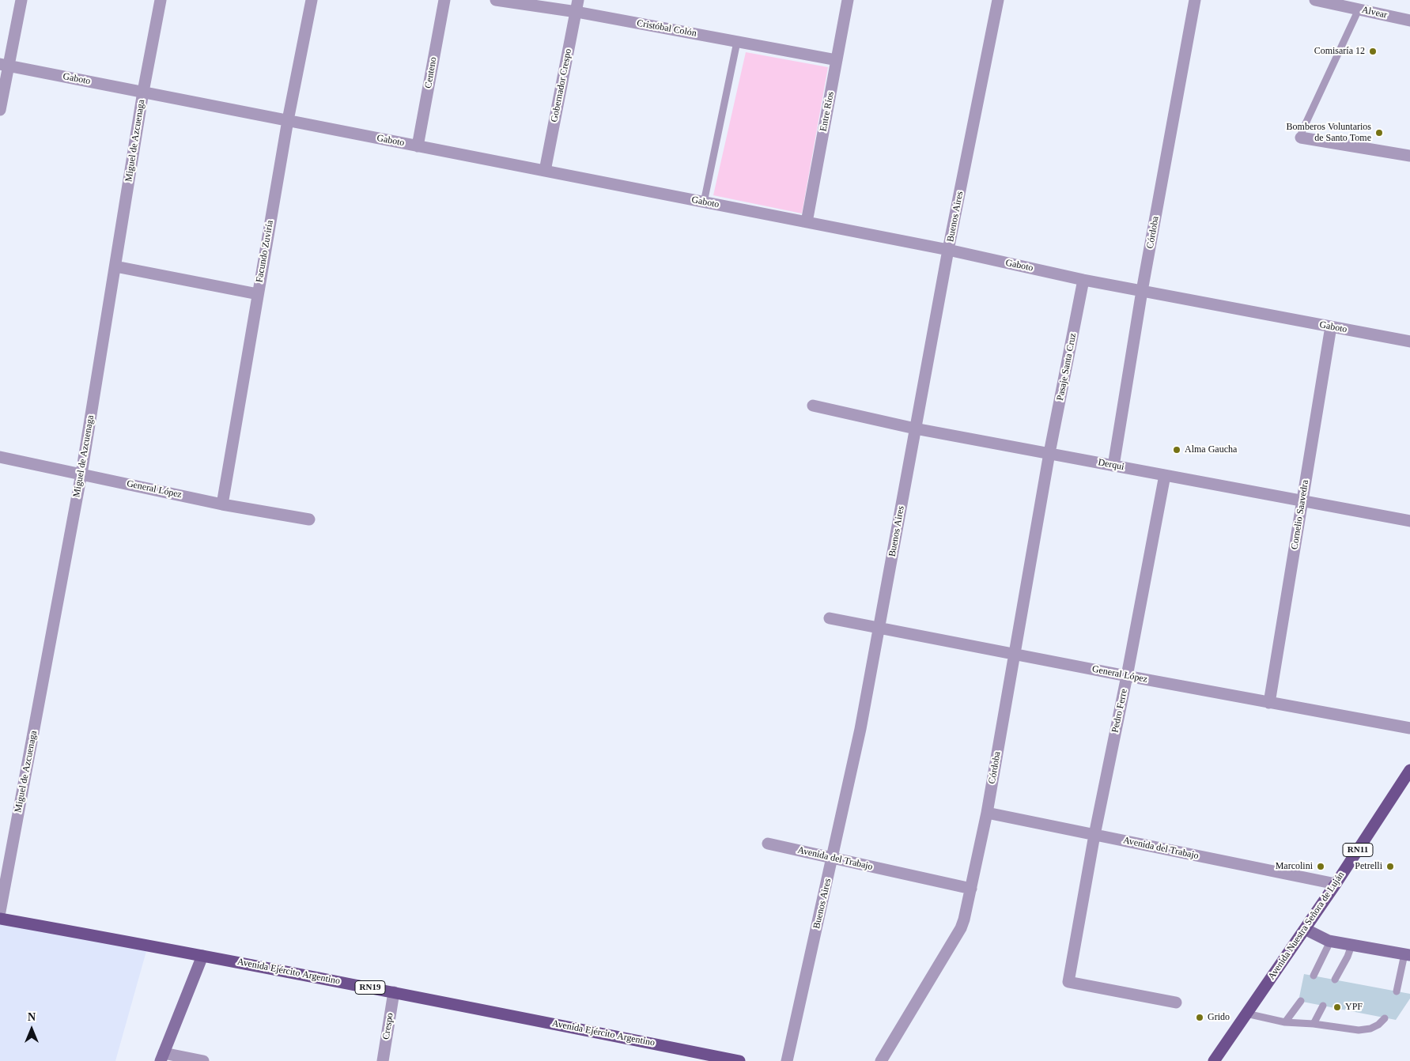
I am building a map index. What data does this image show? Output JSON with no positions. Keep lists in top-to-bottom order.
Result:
{
  "streets": {
    "main road": [
      "RN11",
      "Avenida Nuestra Señora de Luján",
      "Avenida Ejército Argentino",
      "RN19"
    ],
    "street": [
      "Alvear",
      "Cristóbal Colón",
      "Centeno",
      "Gaboto",
      "Gobernador Crespo",
      "Entre Ríos",
      "Miguel de Azcuenaga",
      "Buenos Aires",
      "Córdoba",
      "Facundo Zuviría",
      "Pasaje Santa Cruz",
      "Derqui",
      "General López",
      "Cornelio Saavedra",
      "Pedro Ferre",
      "Avenida del Trabajo",
      "Crespo"
    ]
  },
  "crossings": [
    ["Cristóbal Colón", "Gobernador Crespo"],
    ["Cristóbal Colón", "Entre Ríos"],
    ["Centeno", "Gaboto"],
    ["Gaboto", "Gobernador Crespo"],
    ["Gaboto", "Entre Ríos"],
    ["Gaboto", "Miguel de Azcuenaga"],
    ["Gaboto", "Buenos Aires"],
    ["Gaboto", "Córdoba"],
    ["Gaboto", "Facundo Zuviría"],
    ["Gaboto", "Pasaje Santa Cruz"],
    ["Gaboto", "Cornelio Saavedra"],
    ["Miguel de Azcuenaga", "General López"],
    ["Buenos Aires", "Derqui"],
    ["Buenos Aires", "General López"],
    ["Buenos Aires", "Avenida del Trabajo"],
    ["Córdoba", "Pasaje Santa Cruz"],
    ["Córdoba", "Derqui"],
    ["Córdoba", "General López"],
    ["Córdoba", "Avenida del Trabajo"],
    ["Facundo Zuviría", "General López"],
    ["Pasaje Santa Cruz", "Derqui"],
    ["Derqui", "Cornelio Saavedra"],
    ["Derqui", "Pedro Ferre"],
    ["General López", "Cornelio Saavedra"],
    ["General López", "Pedro Ferre"],
    ["Pedro Ferre", "Avenida del Trabajo"],
    ["Avenida del Trabajo", "Avenida Nuestra Señora de Luján"],
    ["Avenida Ejército Argentino", "Crespo"]
  ],
  "places": [
    "Comisaría 12",
    "Bomberos Voluntarios de Santo Tome",
    "Alma Gaucha",
    "Marcolini",
    "Petrelli",
    "YPF",
    "Grido"
  ],
  "north": "top"
}
